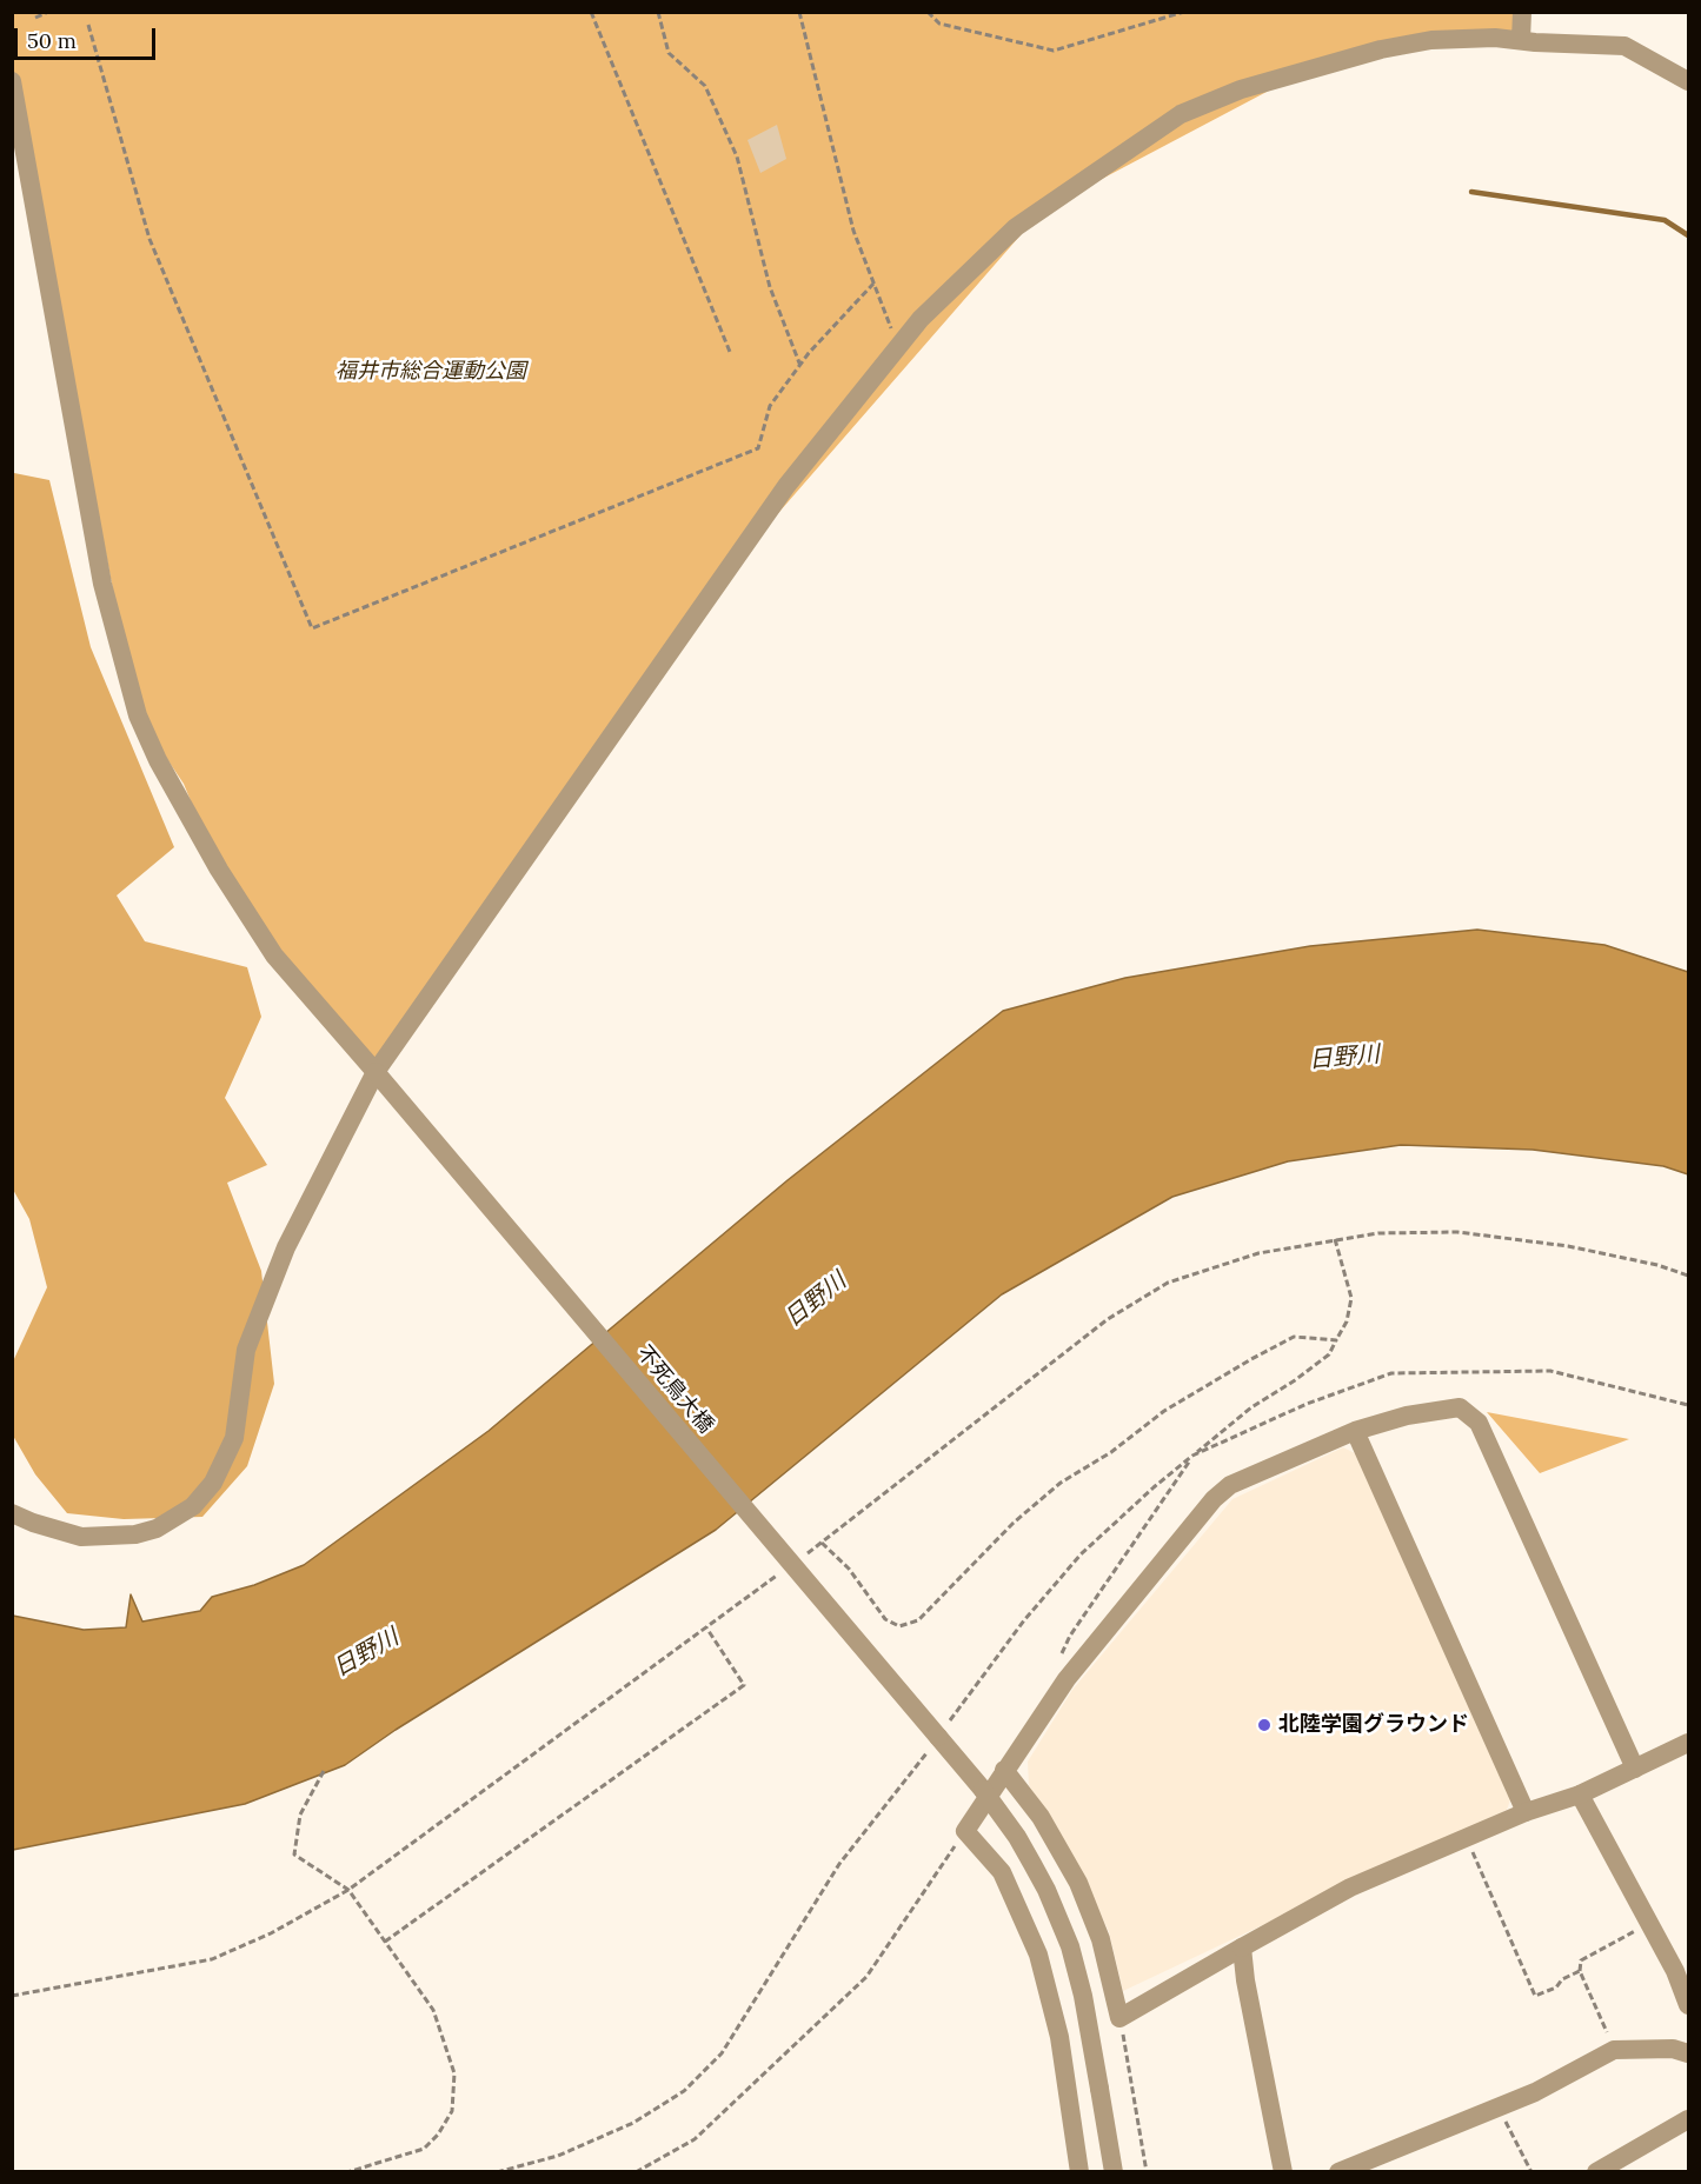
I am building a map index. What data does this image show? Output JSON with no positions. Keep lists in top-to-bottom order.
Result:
{
  "streets": {
    "street": ["不死鳥大橋"]
  },
  "water": ["日野川"],
  "parks": ["福井市総合運動公園"],
  "places": ["北陸学園グラウンド"],
  "scale_bar": "50 m"
}
